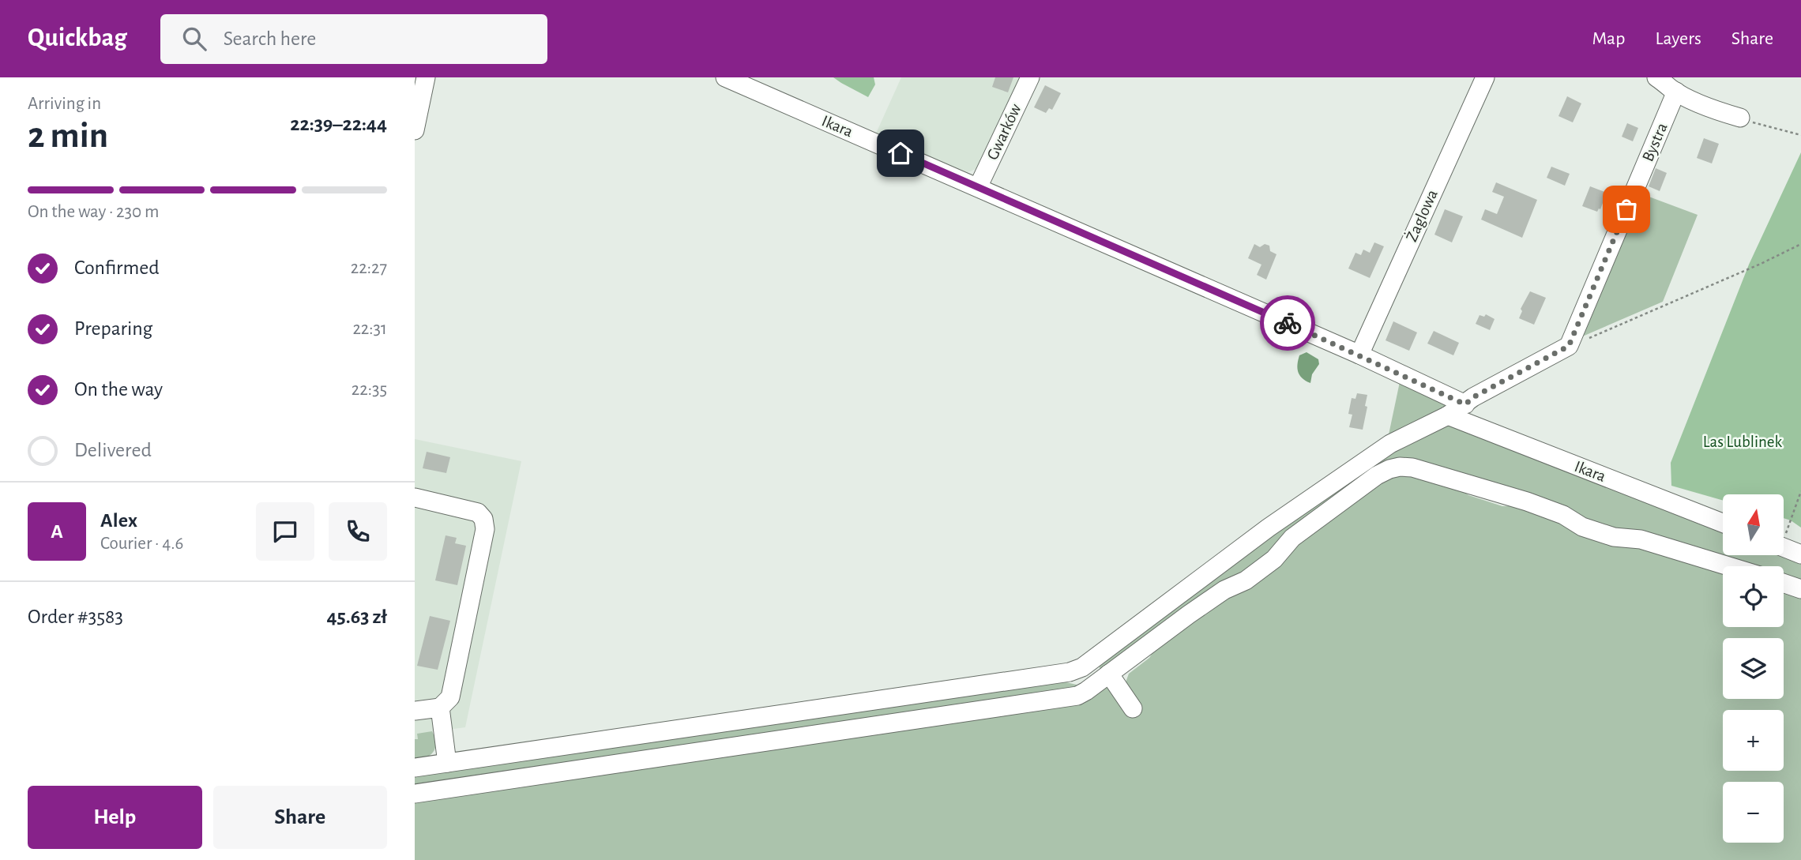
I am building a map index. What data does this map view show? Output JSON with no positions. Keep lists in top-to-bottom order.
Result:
{
  "streets": {
    "street": [
      "Ikara",
      "Gwarków",
      "Bystra",
      "Żaglowa"
    ]
  },
  "crossings": [
    ["Ikara", "Gwarków"],
    ["Ikara", "Żaglowa"]
  ],
  "parks": ["Las Lublinek"],
  "north": "top",
  "page": {
    "header": "Quickbag",
    "search": "Search here",
    "nav": ["Map", "Layers", "Share"],
    "heading": ["2 min", "Arriving in", "22:39–22:44"],
    "panel": [
      "Alex",
      "Courier · 4.6",
      "Order #3583",
      "45.63 zł"
    ],
    "bar": "On the way · 230 m",
    "list": [
      ["Confirmed", "22:27"],
      ["Preparing", "22:31"],
      ["On the way", "22:35"],
      "Delivered"
    ],
    "map_buttons": ["+", "−"],
    "round": "A",
    "buttons": ["Help", "Share"]
  }
}
